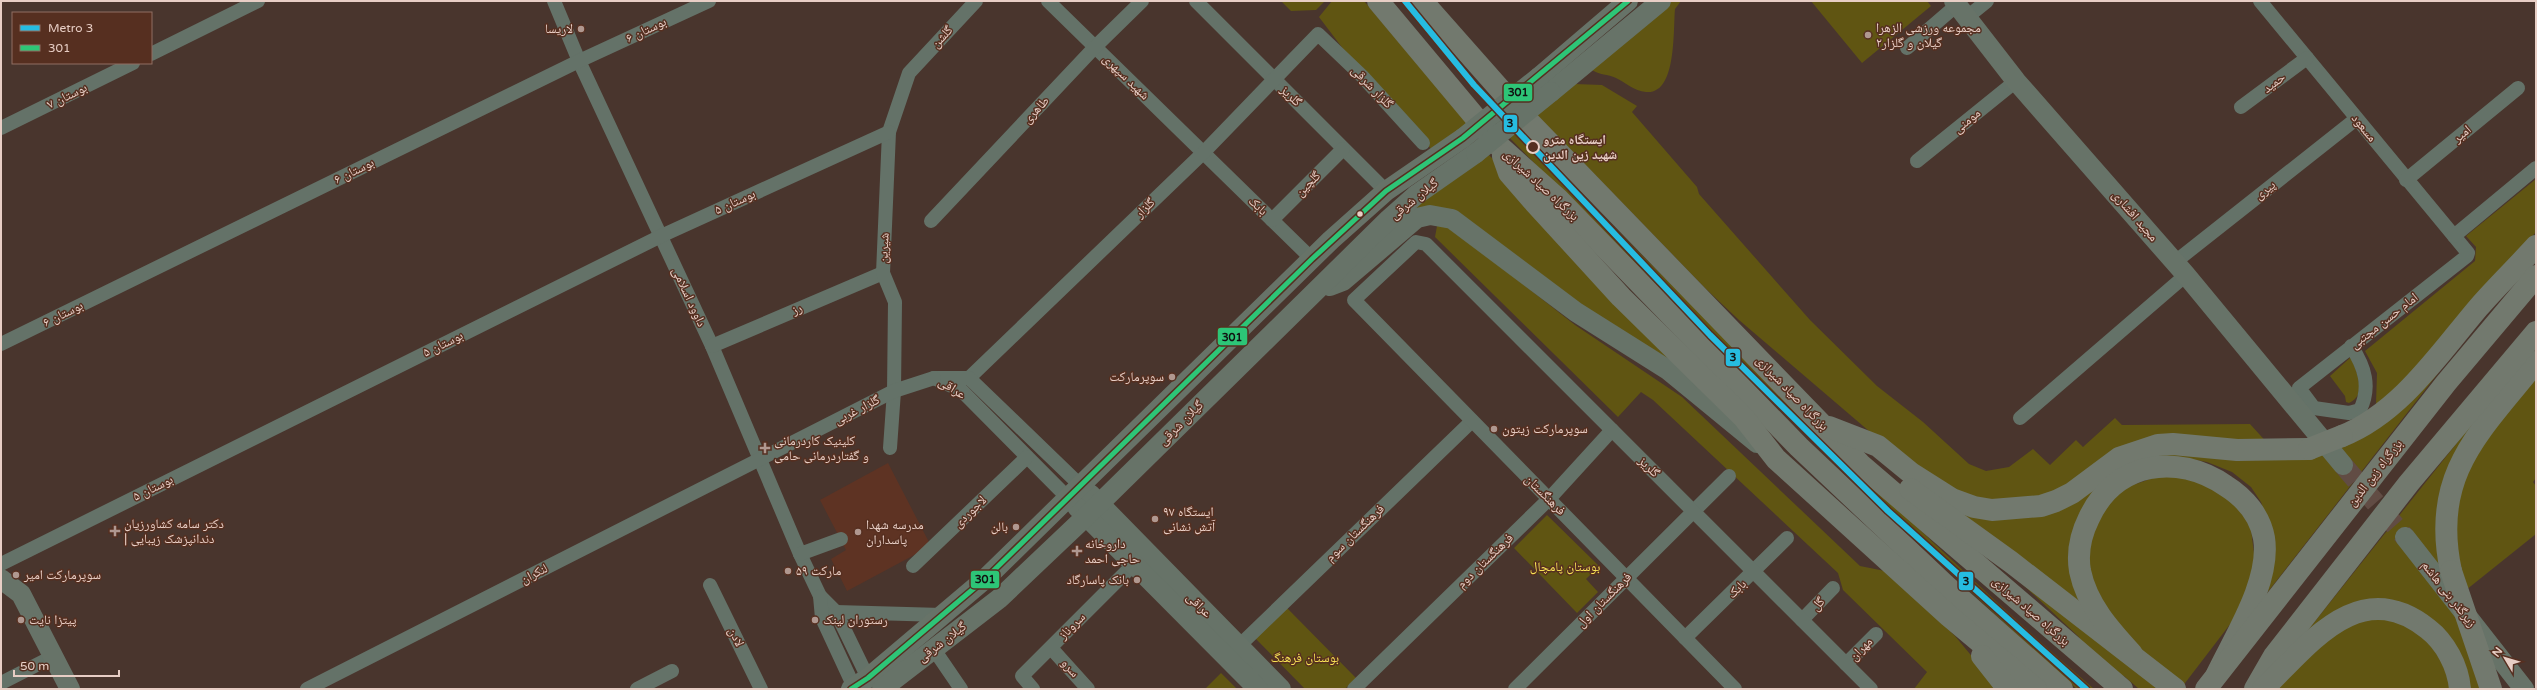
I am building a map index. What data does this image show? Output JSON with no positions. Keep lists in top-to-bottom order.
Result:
{
  "streets": {
    "highway": ["بزرگراه صیاد شیرازی", "بزرگراه زین الدین"],
    "main road": [
      "گیلان شرقی",
      "مجید افشاری",
      "عراقی",
      "زیرگذر بنی هاشم"
    ],
    "street": [
      "بوستان ۶",
      "گلشن",
      "شهید سپهری",
      "حمید",
      "گلزار شرقی",
      "بوستان ۷",
      "گلریز",
      "طاهری",
      "مومنی",
      "مسعود",
      "امیر",
      "گلچین",
      "پیری",
      "بوستان ۵",
      "بابک",
      "گلزار",
      "شیرین",
      "داوود اسلامی",
      "رز",
      "امام حسن مجتبی",
      "گلزار غربی",
      "فرهنگستان",
      "لاجوردی",
      "فرهنگستان سوم",
      "فرهنگستان دوم",
      "لنکران",
      "فرهنگستان اول",
      "گل",
      "سروناز",
      "لادن",
      "مهران",
      "سرو"
    ]
  },
  "crossings": [
    ["بوستان ۶", "داوود اسلامی"],
    ["گلشن", "شیرین"],
    ["شهید سپهری", "طاهری"],
    ["شهید سپهری", "بابک"],
    ["شهید سپهری", "گلزار"],
    ["حمید", "مسعود"],
    ["گلزار شرقی", "گلزار"],
    ["گلریز", "گلچین"],
    ["گلریز", "گیلان شرقی"],
    ["گلریز", "بابک"],
    ["گلریز", "گلزار"],
    ["گلریز", "فرهنگستان"],
    ["گلریز", "فرهنگستان دوم"],
    ["گلریز", "فرهنگستان اول"],
    ["گلریز", "گل"],
    ["گلریز", "مهران"],
    ["مومنی", "مجید افشاری"],
    ["مسعود", "امیر"],
    ["مسعود", "پیری"],
    ["مسعود", "امام حسن مجتبی"],
    ["گلچین", "بابک"],
    ["پیری", "مجید افشاری"],
    ["گیلان شرقی", "بابک"],
    ["گیلان شرقی", "داوود اسلامی"],
    ["گیلان شرقی", "عراقی"],
    ["بوستان ۵", "شیرین"],
    ["بوستان ۵", "داوود اسلامی"],
    ["بابک", "گلزار"],
    ["بابک", "فرهنگستان"],
    ["گلزار", "عراقی"],
    ["شیرین", "رز"],
    ["شیرین", "گلزار غربی"],
    ["داوود اسلامی", "رز"],
    ["داوود اسلامی", "گلزار غربی"],
    ["داوود اسلامی", "لنکران"],
    ["عراقی", "گلزار غربی"],
    ["عراقی", "لاجوردی"],
    ["عراقی", "فرهنگستان سوم"],
    ["عراقی", "سروناز"],
    ["گلزار غربی", "لنکران"],
    ["فرهنگستان", "فرهنگستان سوم"],
    ["فرهنگستان", "فرهنگستان دوم"],
    ["فرهنگستان", "فرهنگستان اول"],
    ["سروناز", "سرو"]
  ],
  "parks": ["بوستان پامچال", "بوستان فرهنگ"],
  "places": {
    "other": [
      "لاریسا",
      "مجموعه ورزشی الزهرا گیلان و گلزار۲",
      "ایستگاه مترو شهید زین الدین",
      "سوپرمارکت",
      "سوپرمارکت زیتون",
      "ایستگاه ۹۷ آتش نشانی",
      "بالن",
      "مدرسه شهدا پاسداران",
      "مارکت ۵۹",
      "سوپرمارکت امیر",
      "بانک پاسارگاد",
      "پیتزا نایت",
      "رستوران لینک"
    ],
    "health": ["کلینیک کاردرمانی و گفتاردرمانی حامی", "دکتر سامه کشاورزیان | دندانپزشک زیبایی", "داروخانه حاجی احمد"]
  },
  "lines": ["metro line 3", "transit line 301"],
  "legend": ["Metro 3", "301"],
  "scale_bar": "50 m",
  "north": "top left"
}
